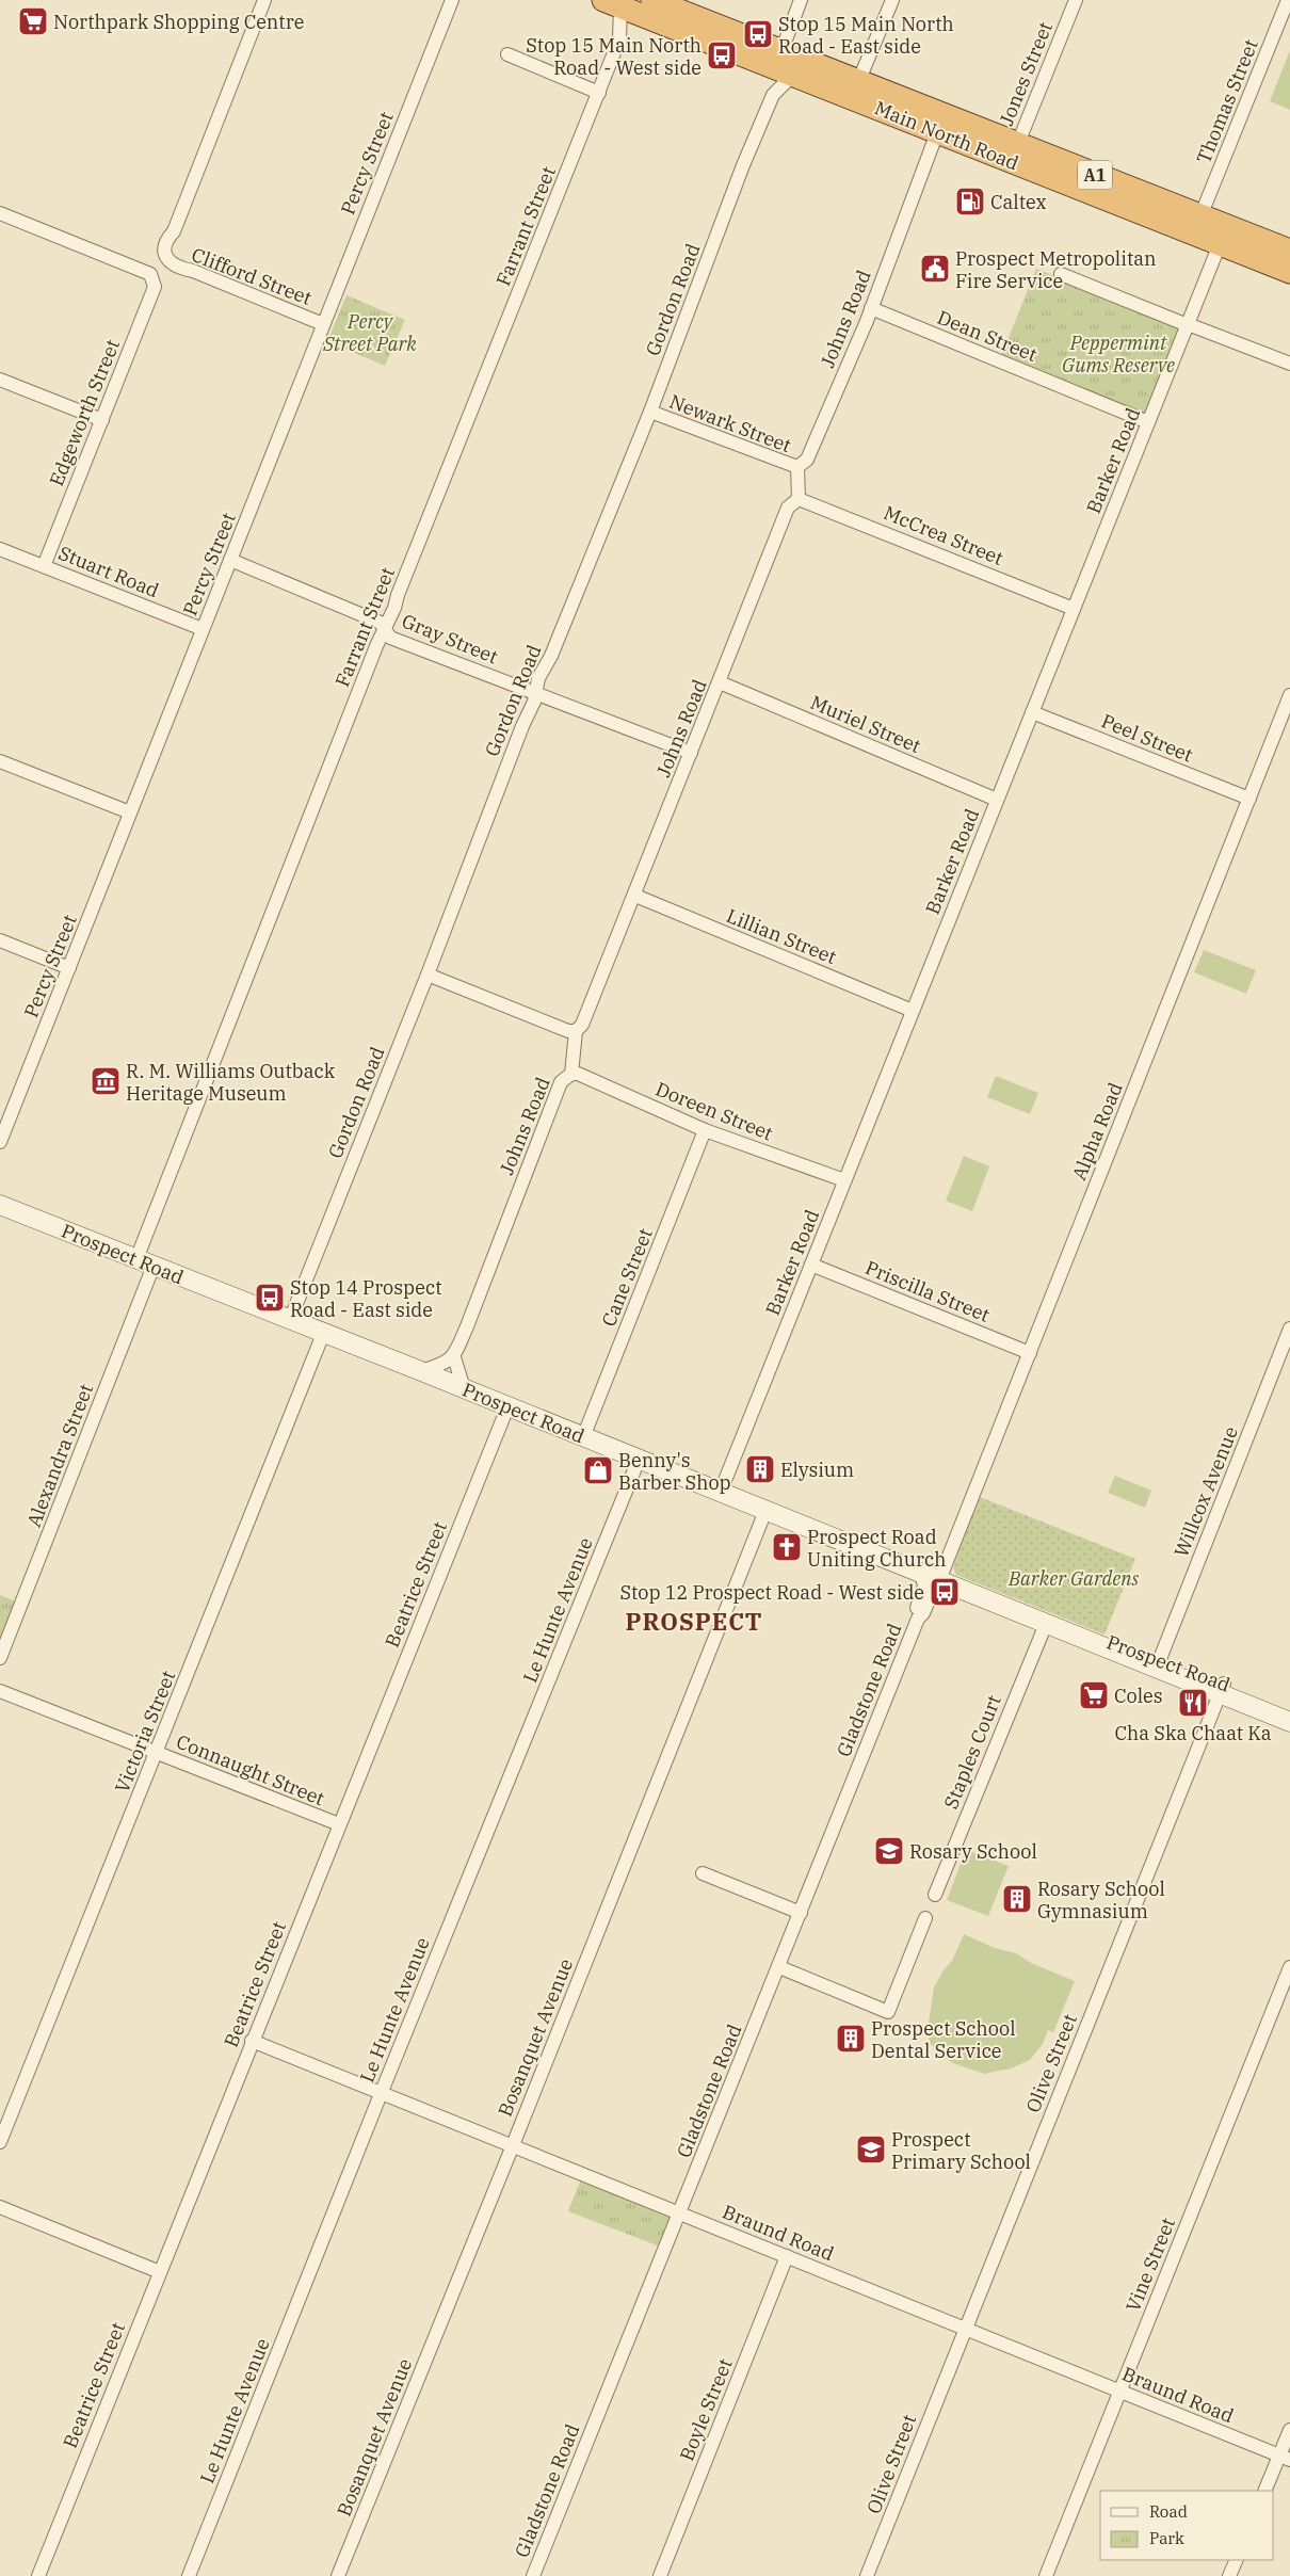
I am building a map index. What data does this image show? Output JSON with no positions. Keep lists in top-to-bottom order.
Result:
{
  "streets": {
    "highway": ["Main North Road", "A1"],
    "main road": ["Prospect Road"],
    "street": [
      "Jones Street",
      "Thomas Street",
      "Percy Street",
      "Farrant Street",
      "Clifford Street",
      "Gordon Road",
      "Johns Road",
      "Dean Street",
      "Edgeworth Street",
      "Newark Street",
      "Barker Road",
      "McCrea Street",
      "Stuart Road",
      "Gray Street",
      "Muriel Street",
      "Peel Street",
      "Lillian Street",
      "Doreen Street",
      "Alpha Road",
      "Cane Street",
      "Priscilla Street",
      "Alexandra Street",
      "Willcox Avenue",
      "Beatrice Street",
      "Le Hunte Avenue",
      "Gladstone Road",
      "Victoria Street",
      "Staples Court",
      "Connaught Street",
      "Bosanquet Avenue",
      "Olive Street",
      "Braund Road",
      "Vine Street",
      "Boyle Street"
    ]
  },
  "crossings": [
    ["Jones Street", "Main North Road"],
    ["Thomas Street", "Main North Road"],
    ["Main North Road", "Farrant Street"],
    ["Main North Road", "Gordon Road"],
    ["Main North Road", "Johns Road"],
    ["Main North Road", "Barker Road"],
    ["Percy Street", "Clifford Street"],
    ["Percy Street", "Stuart Road"],
    ["Percy Street", "Gray Street"],
    ["Farrant Street", "Gray Street"],
    ["Farrant Street", "Prospect Road"],
    ["Farrant Street", "Alexandra Street"],
    ["Gordon Road", "Newark Street"],
    ["Gordon Road", "Gray Street"],
    ["Gordon Road", "Prospect Road"],
    ["Johns Road", "Dean Street"],
    ["Johns Road", "Newark Street"],
    ["Johns Road", "McCrea Street"],
    ["Johns Road", "Gray Street"],
    ["Johns Road", "Muriel Street"],
    ["Johns Road", "Lillian Street"],
    ["Johns Road", "Doreen Street"],
    ["Dean Street", "Barker Road"],
    ["Edgeworth Street", "Stuart Road"],
    ["Barker Road", "McCrea Street"],
    ["Barker Road", "Muriel Street"],
    ["Barker Road", "Peel Street"],
    ["Barker Road", "Lillian Street"],
    ["Barker Road", "Doreen Street"],
    ["Barker Road", "Prospect Road"],
    ["Barker Road", "Priscilla Street"],
    ["Peel Street", "Alpha Road"],
    ["Doreen Street", "Cane Street"],
    ["Alpha Road", "Prospect Road"],
    ["Alpha Road", "Priscilla Street"],
    ["Alpha Road", "Gladstone Road"],
    ["Prospect Road", "Cane Street"],
    ["Prospect Road", "Alexandra Street"],
    ["Prospect Road", "Willcox Avenue"],
    ["Prospect Road", "Beatrice Street"],
    ["Prospect Road", "Le Hunte Avenue"],
    ["Prospect Road", "Gladstone Road"],
    ["Prospect Road", "Victoria Street"],
    ["Prospect Road", "Staples Court"],
    ["Prospect Road", "Bosanquet Avenue"],
    ["Prospect Road", "Olive Street"],
    ["Beatrice Street", "Connaught Street"],
    ["Beatrice Street", "Braund Road"],
    ["Le Hunte Avenue", "Braund Road"],
    ["Gladstone Road", "Braund Road"],
    ["Victoria Street", "Connaught Street"],
    ["Bosanquet Avenue", "Braund Road"],
    ["Olive Street", "Braund Road"],
    ["Braund Road", "Vine Street"],
    ["Braund Road", "Boyle Street"]
  ],
  "districts": ["PROSPECT"],
  "parks": ["Percy Street Park", "Peppermint Gums Reserve", "Barker Gardens"],
  "places": {
    "supermarket": ["Northpark Shopping Centre", "Coles"],
    "bus stop": [
      "Stop 15 Main North Road - East side",
      "Stop 15 Main North Road - West side",
      "Stop 14 Prospect Road - East side",
      "Stop 12 Prospect Road - West side"
    ],
    "fuel station": ["Caltex"],
    "public building": ["Prospect Metropolitan Fire Service"],
    "museum": ["R. M. Williams Outback Heritage Museum"],
    "building": ["Elysium", "Rosary School Gymnasium", "Prospect School Dental Service"],
    "shop": ["Benny's Barber Shop"],
    "church": ["Prospect Road Uniting Church"],
    "restaurant": ["Cha Ska Chaat Ka"],
    "school or university": ["Rosary School", "Prospect Primary School"]
  },
  "legend": ["Road", "Park"]
}
